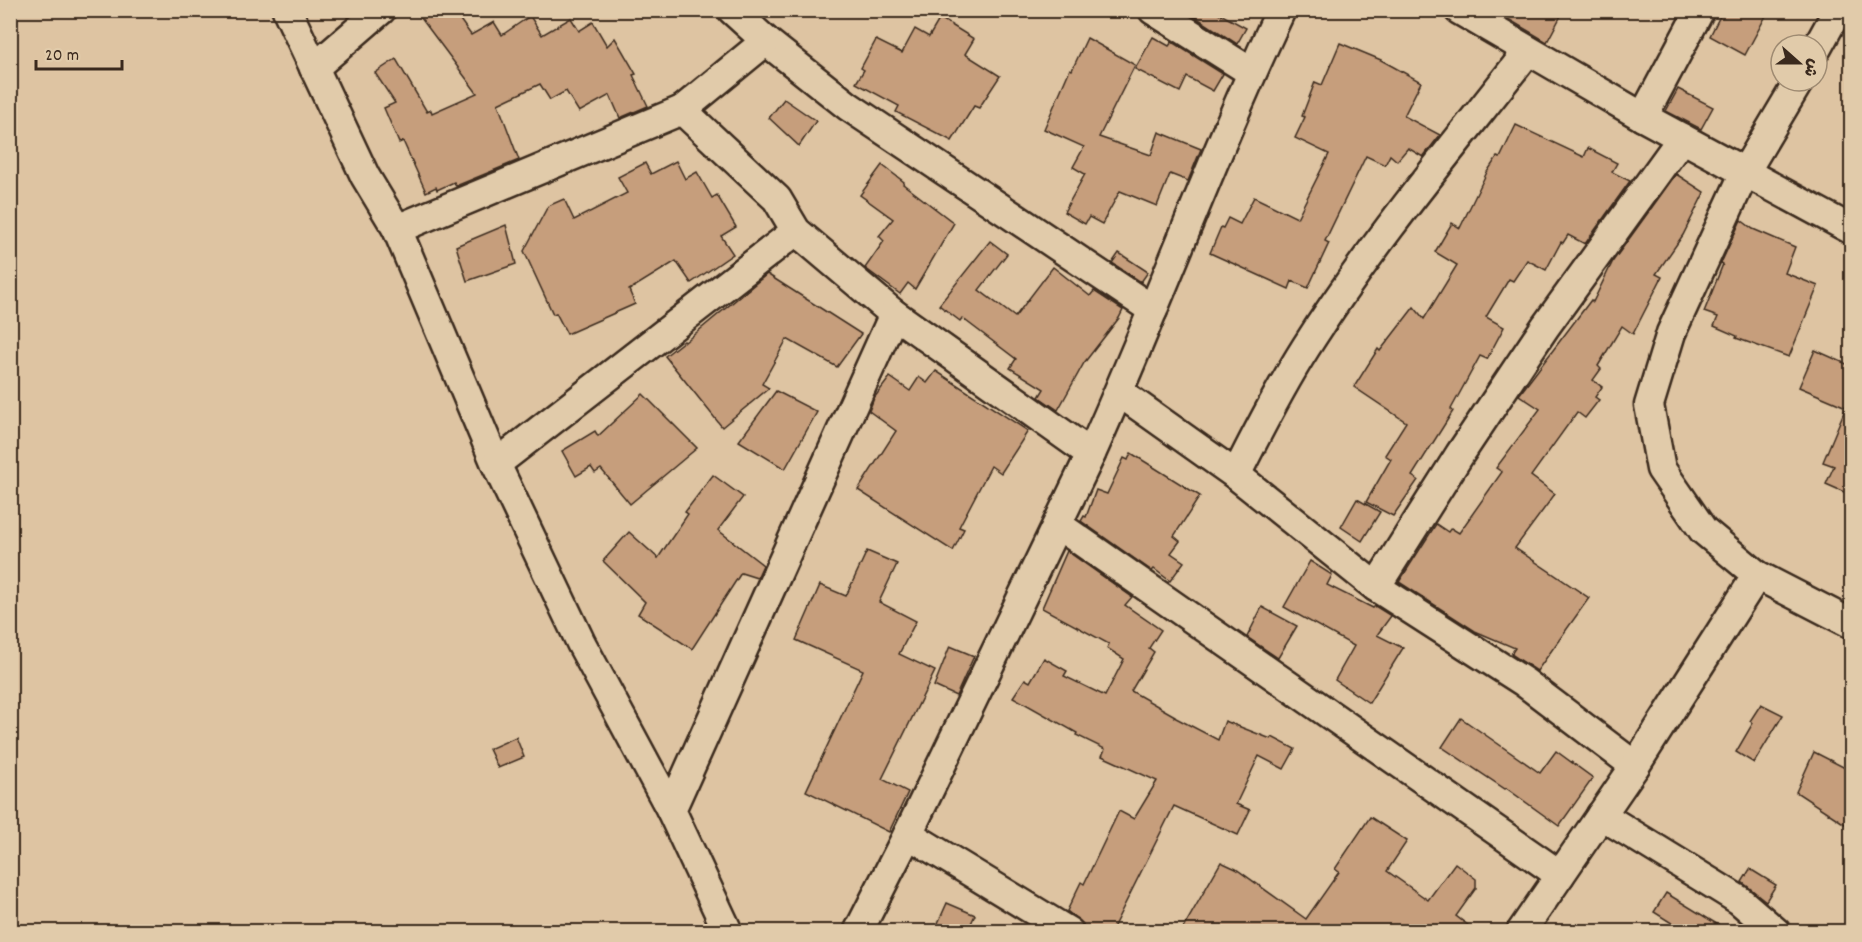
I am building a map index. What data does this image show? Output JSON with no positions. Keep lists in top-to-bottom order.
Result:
{
  "scale_bar": "20 m",
  "north": "right"
}
